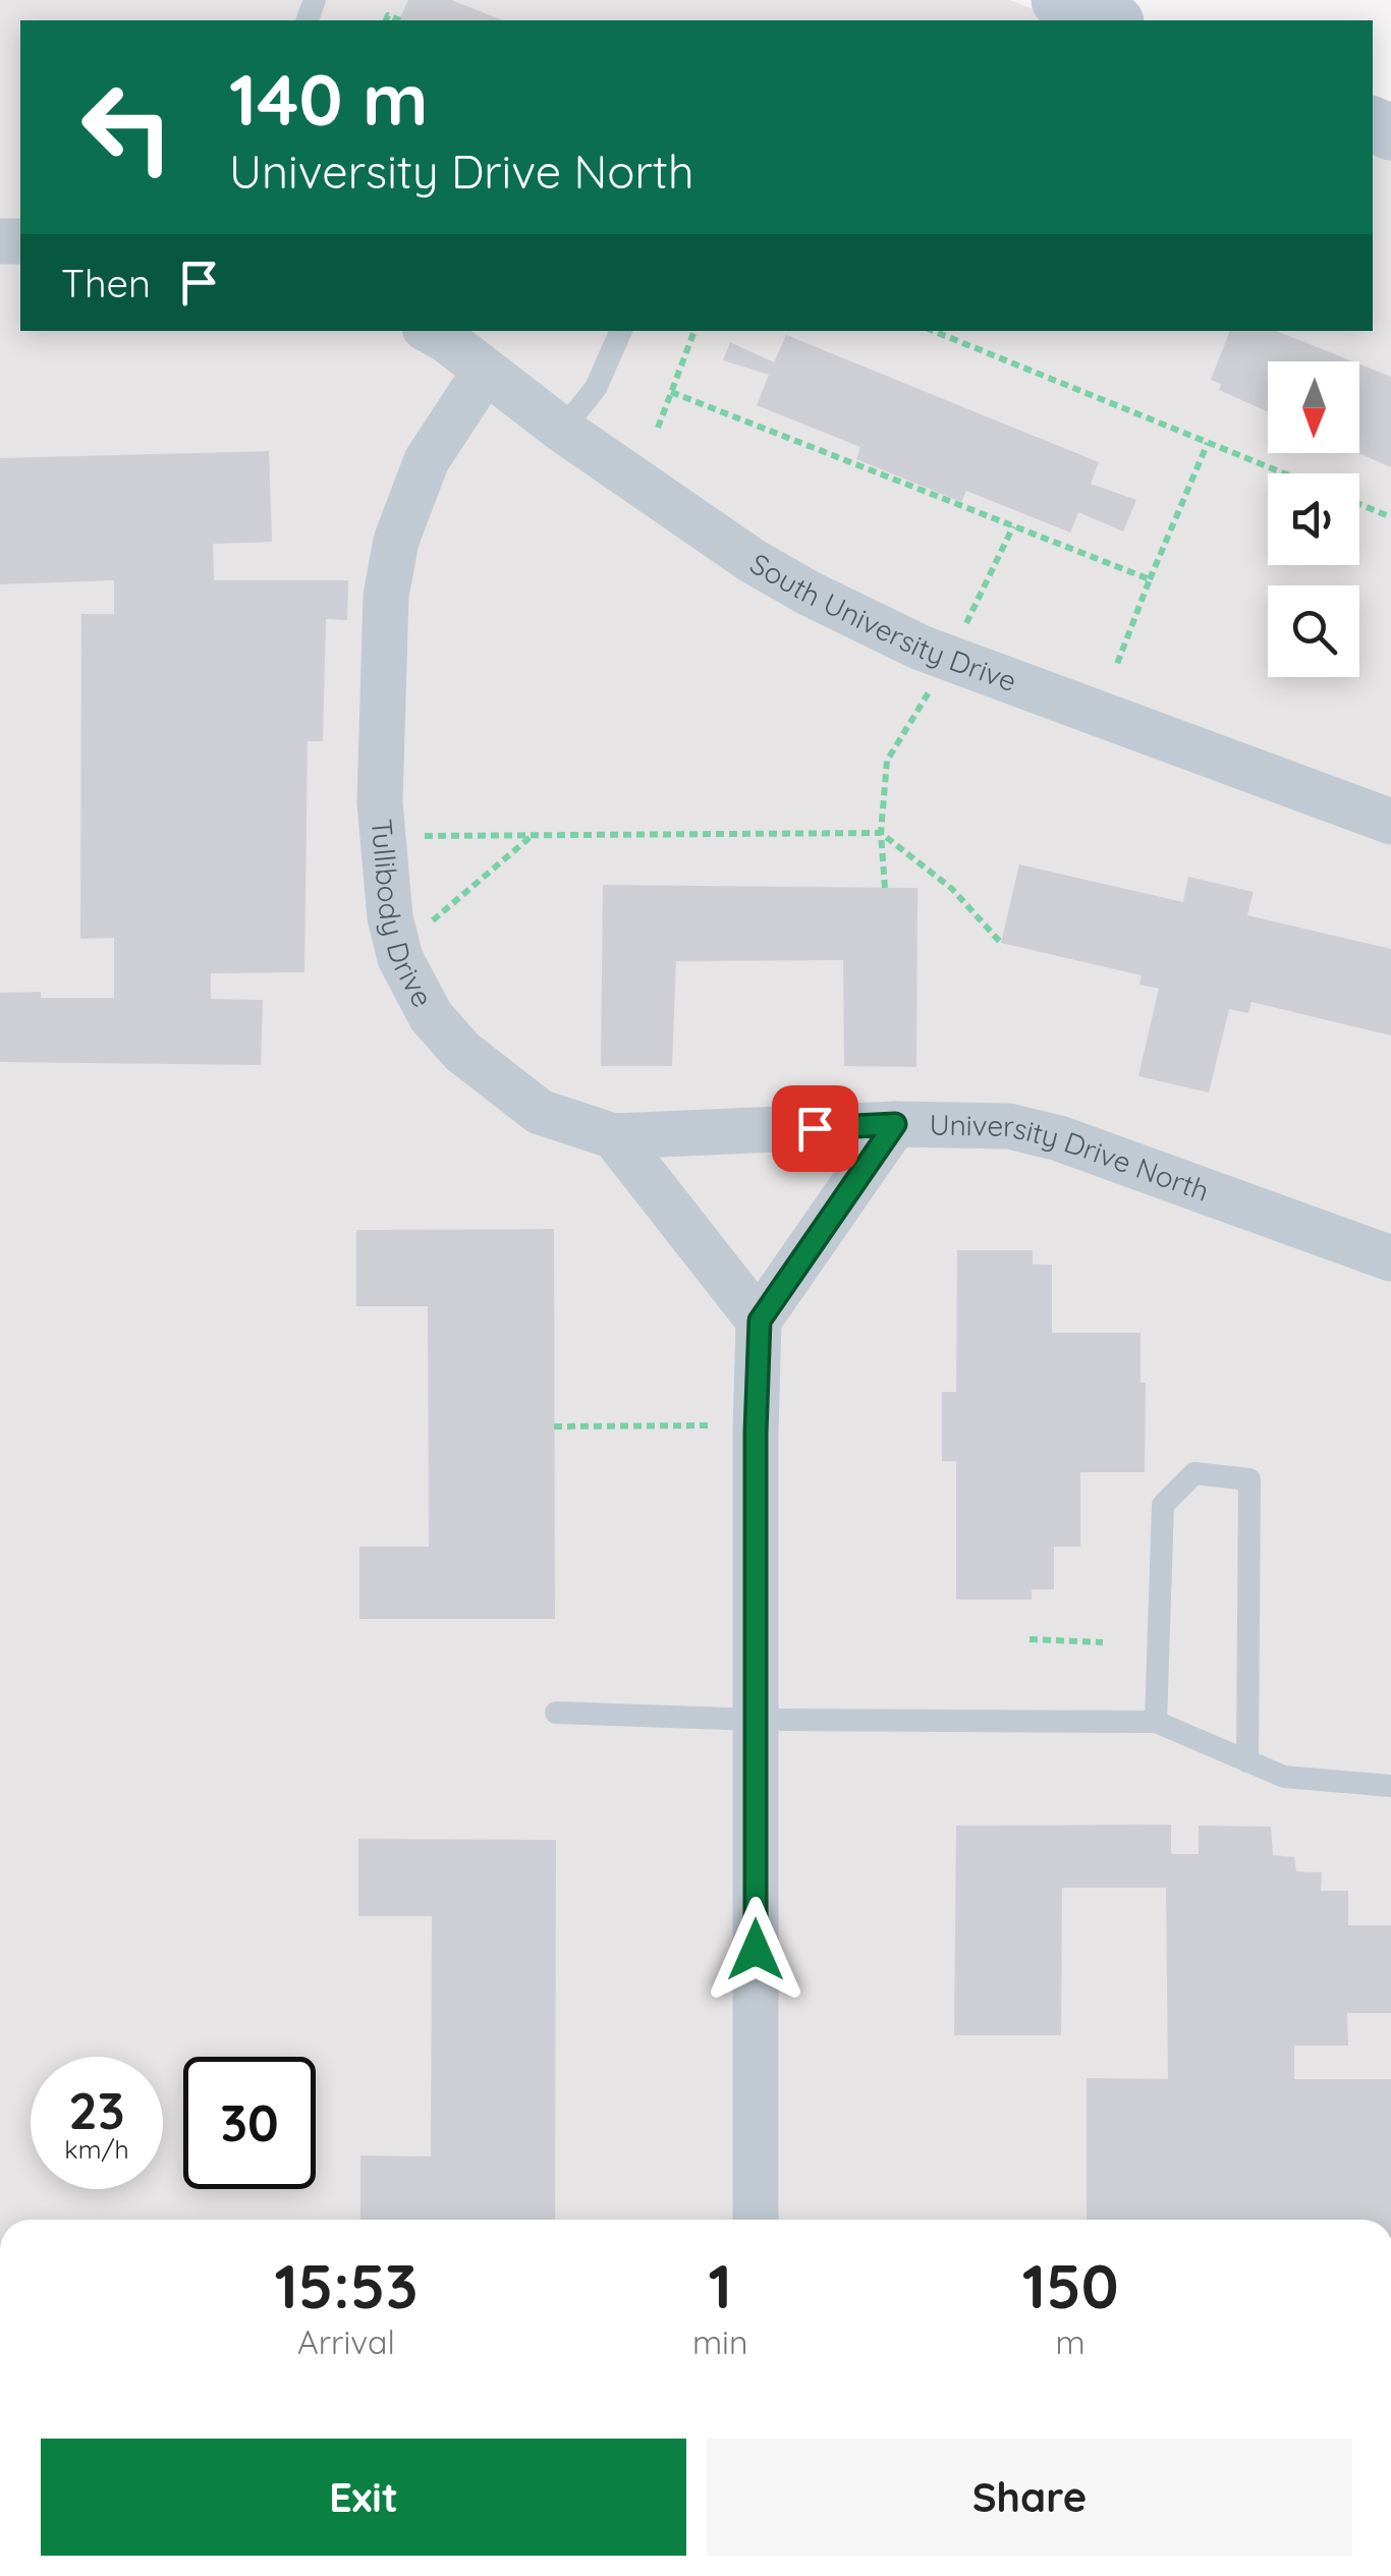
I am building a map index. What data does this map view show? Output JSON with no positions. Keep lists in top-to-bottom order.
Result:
{
  "streets": {
    "street": ["South University Drive", "Tullibody Drive", "University Drive North"]
  },
  "crossings": [
    ["South University Drive", "Tullibody Drive"],
    ["Tullibody Drive", "University Drive North"]
  ],
  "north": "bottom",
  "page": {
    "turn": ["140 m", "University Drive North"],
    "then": "Then",
    "speed": "23 km/h",
    "limit": "30",
    "eta": [
      "15:53",
      "Arrival",
      "1",
      "min",
      "150",
      "m"
    ],
    "buttons": ["Exit", "Share"]
  }
}
